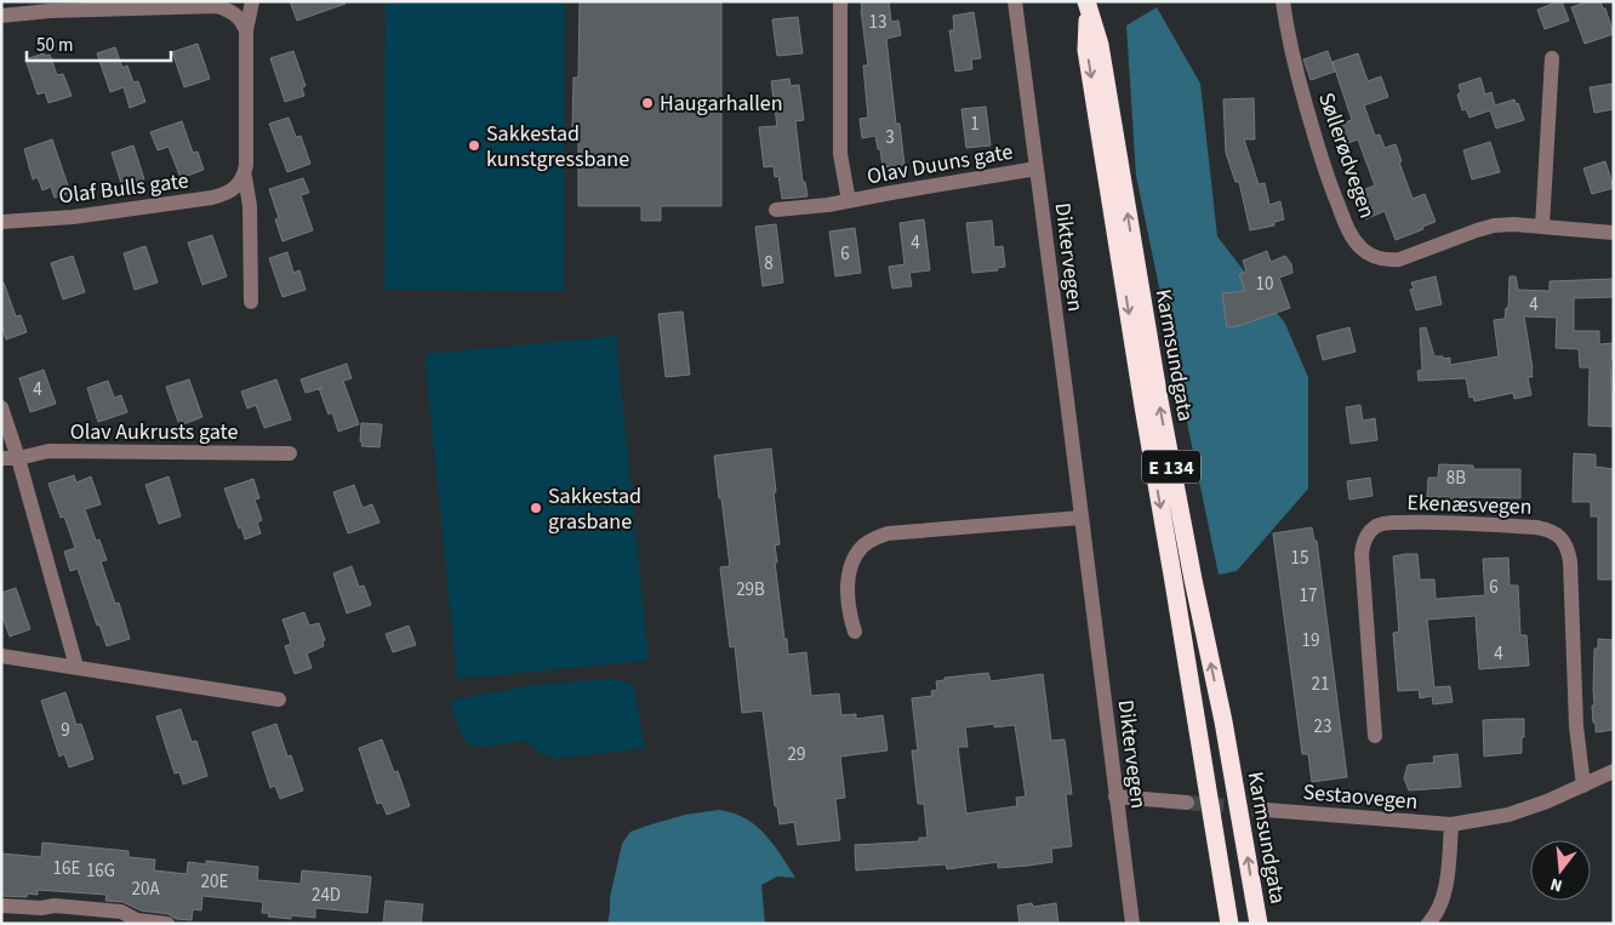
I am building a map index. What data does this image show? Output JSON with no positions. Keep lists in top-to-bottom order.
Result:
{
  "streets": {
    "highway": ["Karmsundgata", "E 134"],
    "street": [
      "Søllerødvegen",
      "Olav Duuns gate",
      "Olaf Bulls gate",
      "Diktervegen",
      "Olav Aukrusts gate",
      "Ekenæsvegen",
      "Sestaovegen"
    ]
  },
  "crossings": [
    ["Olav Duuns gate", "Diktervegen"],
    ["Ekenæsvegen", "Sestaovegen"]
  ],
  "places": ["Haugarhallen", "Sakkestad kunstgressbane", "Sakkestad grasbane"],
  "house_numbers": [
    "13",
    "1",
    "3",
    "4",
    "6",
    "8",
    "10",
    "4",
    "4",
    "8B",
    "15",
    "6",
    "29B",
    "17",
    "19",
    "4",
    "21",
    "23",
    "9",
    "29",
    "16E",
    "16G",
    "20E",
    "20A",
    "24D"
  ],
  "scale_bar": "50 m",
  "north": "bottom"
}
